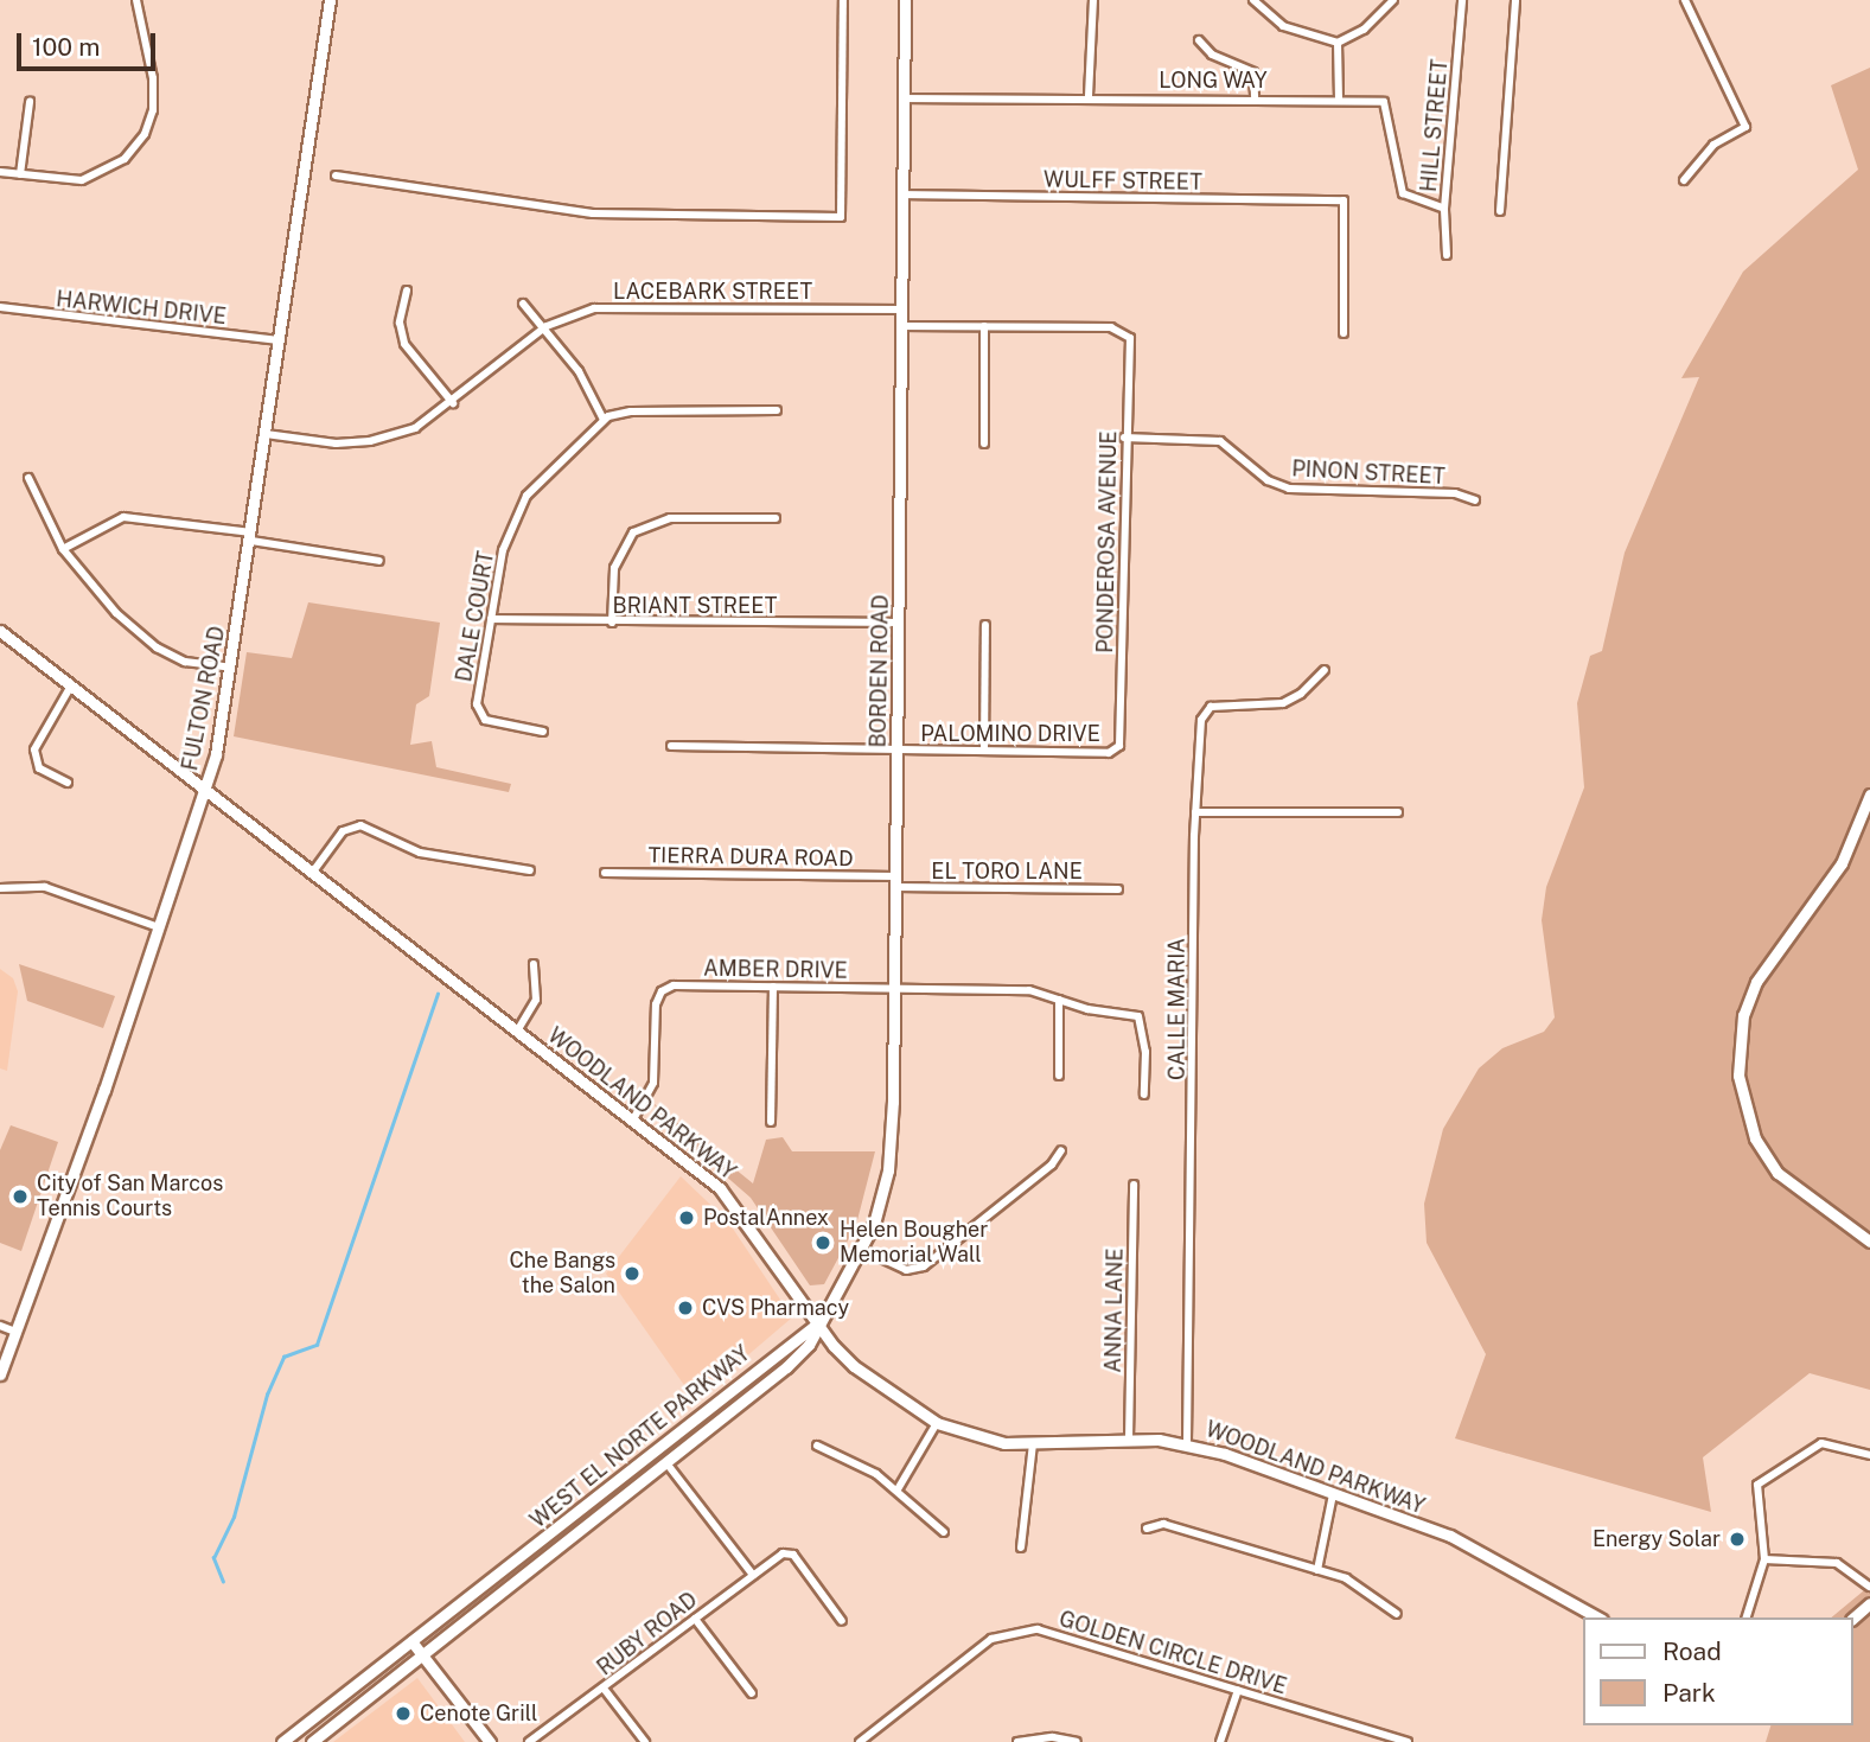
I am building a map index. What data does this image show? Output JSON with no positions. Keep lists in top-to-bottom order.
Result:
{
  "streets": {
    "main road": [
      "BORDEN ROAD",
      "FULTON ROAD",
      "WOODLAND PARKWAY",
      "WEST EL NORTE PARKWAY"
    ],
    "street": [
      "LONG WAY",
      "HILL STREET",
      "WULFF STREET",
      "LACEBARK STREET",
      "HARWICH DRIVE",
      "PINON STREET",
      "PONDEROSA AVENUE",
      "BRIANT STREET",
      "DALE COURT",
      "PALOMINO DRIVE",
      "TIERRA DURA ROAD",
      "EL TORO LANE",
      "AMBER DRIVE",
      "CALLE MARIA",
      "ANNA LANE",
      "RUBY ROAD",
      "GOLDEN CIRCLE DRIVE"
    ]
  },
  "crossings": [
    ["LONG WAY", "HILL STREET"],
    ["LONG WAY", "BORDEN ROAD"],
    ["WULFF STREET", "BORDEN ROAD"],
    ["LACEBARK STREET", "BORDEN ROAD"],
    ["LACEBARK STREET", "FULTON ROAD"],
    ["HARWICH DRIVE", "FULTON ROAD"],
    ["PINON STREET", "PONDEROSA AVENUE"],
    ["PONDEROSA AVENUE", "PALOMINO DRIVE"],
    ["BRIANT STREET", "DALE COURT"],
    ["BRIANT STREET", "BORDEN ROAD"],
    ["BORDEN ROAD", "PALOMINO DRIVE"],
    ["BORDEN ROAD", "TIERRA DURA ROAD"],
    ["BORDEN ROAD", "EL TORO LANE"],
    ["BORDEN ROAD", "AMBER DRIVE"],
    ["BORDEN ROAD", "WOODLAND PARKWAY"],
    ["BORDEN ROAD", "WEST EL NORTE PARKWAY"],
    ["FULTON ROAD", "WOODLAND PARKWAY"],
    ["TIERRA DURA ROAD", "EL TORO LANE"],
    ["AMBER DRIVE", "WOODLAND PARKWAY"],
    ["CALLE MARIA", "WOODLAND PARKWAY"],
    ["WOODLAND PARKWAY", "ANNA LANE"],
    ["WOODLAND PARKWAY", "WEST EL NORTE PARKWAY"]
  ],
  "places": [
    "City of San Marcos Tennis Courts",
    "PostalAnnex",
    "Helen Bougher Memorial Wall",
    "Che Bangs the Salon",
    "CVS Pharmacy",
    "Energy Solar",
    "Cenote Grill"
  ],
  "legend": ["Road", "Park"],
  "scale_bar": "100 m"
}
